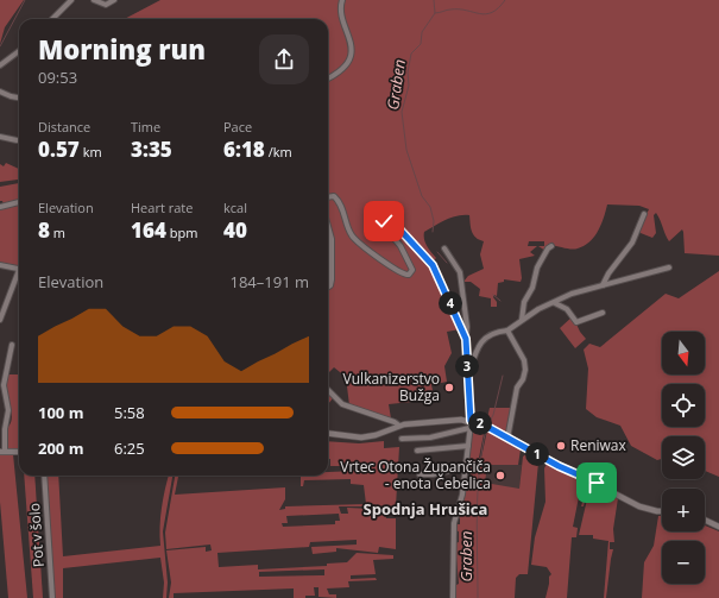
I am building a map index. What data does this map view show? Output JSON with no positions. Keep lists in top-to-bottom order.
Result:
{
  "streets": {
    "street": ["Pot v šolo"]
  },
  "districts": ["Spodnja Hrušica"],
  "water": ["Graben"],
  "places": ["Vulkanizerstvo Bužga", "Reniwax", "Vrtec Otona Župančiča - enota Čebelica"],
  "north": "bottom",
  "page": {
    "heading": ["Morning run", "09:53"],
    "stats": [
      ["Distance", "0.57 km"],
      ["Time", "3:35"],
      ["Pace", "6:18 /km"],
      ["Elevation", "8 m"],
      ["Heart rate", "164 bpm"],
      ["kcal", "40"]
    ],
    "chart": ["Elevation", "184–191 m"],
    "pins": [
      "4",
      "3",
      "2",
      "1"
    ],
    "map_buttons": ["+", "−"],
    "list": [
      {
        "name": "100 m",
        "note": "5:58"
      },
      {
        "name": "200 m",
        "note": "6:25"
      }
    ]
  }
}
